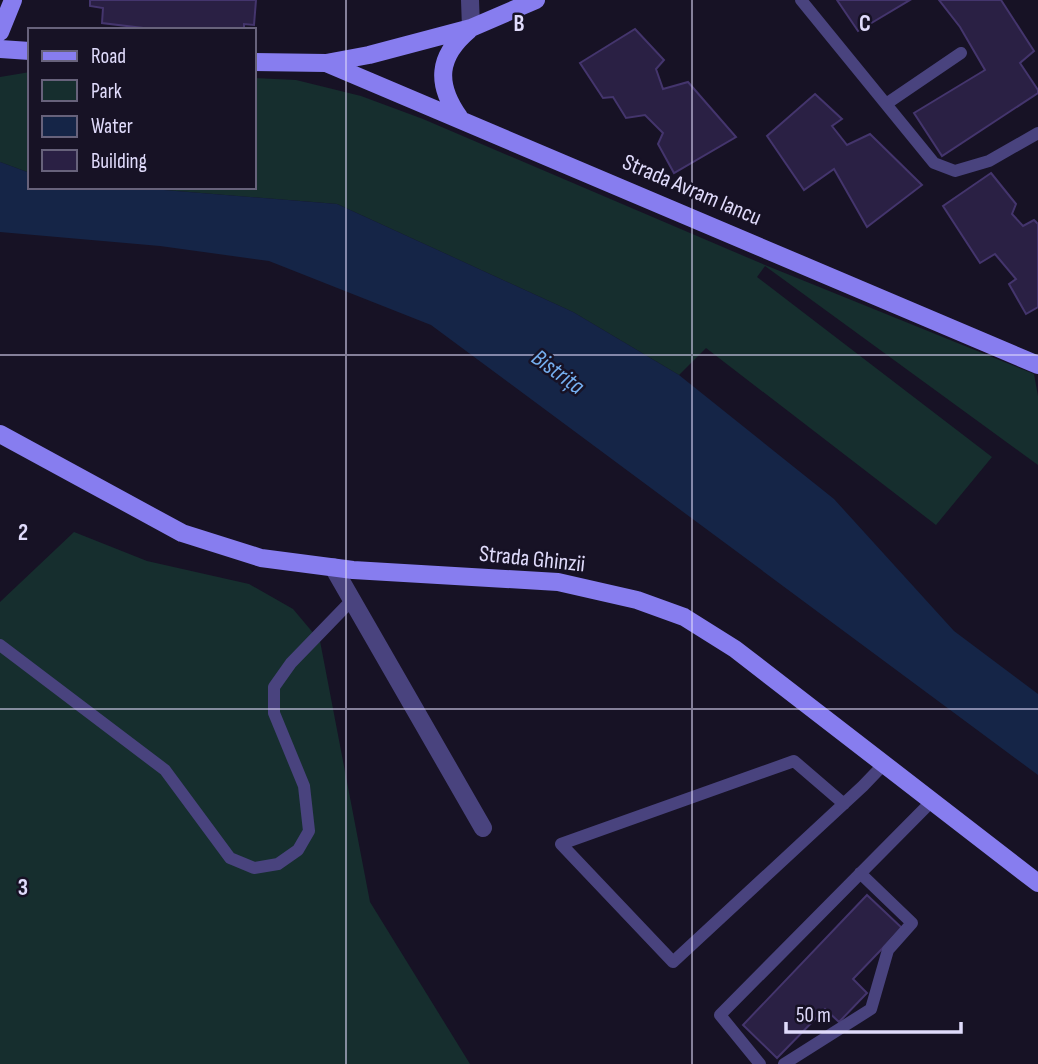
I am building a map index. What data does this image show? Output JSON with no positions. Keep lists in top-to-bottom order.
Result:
{
  "streets": {
    "street": ["Strada Avram Iancu", "Strada Ghinzii"]
  },
  "water": ["Bistrița"],
  "legend": [
    "Road",
    "Park",
    "Water",
    "Building"
  ],
  "scale_bar": "50 m",
  "grid": {
    "columns": ["B", "C"],
    "rows": ["2", "3"]
  }
}
